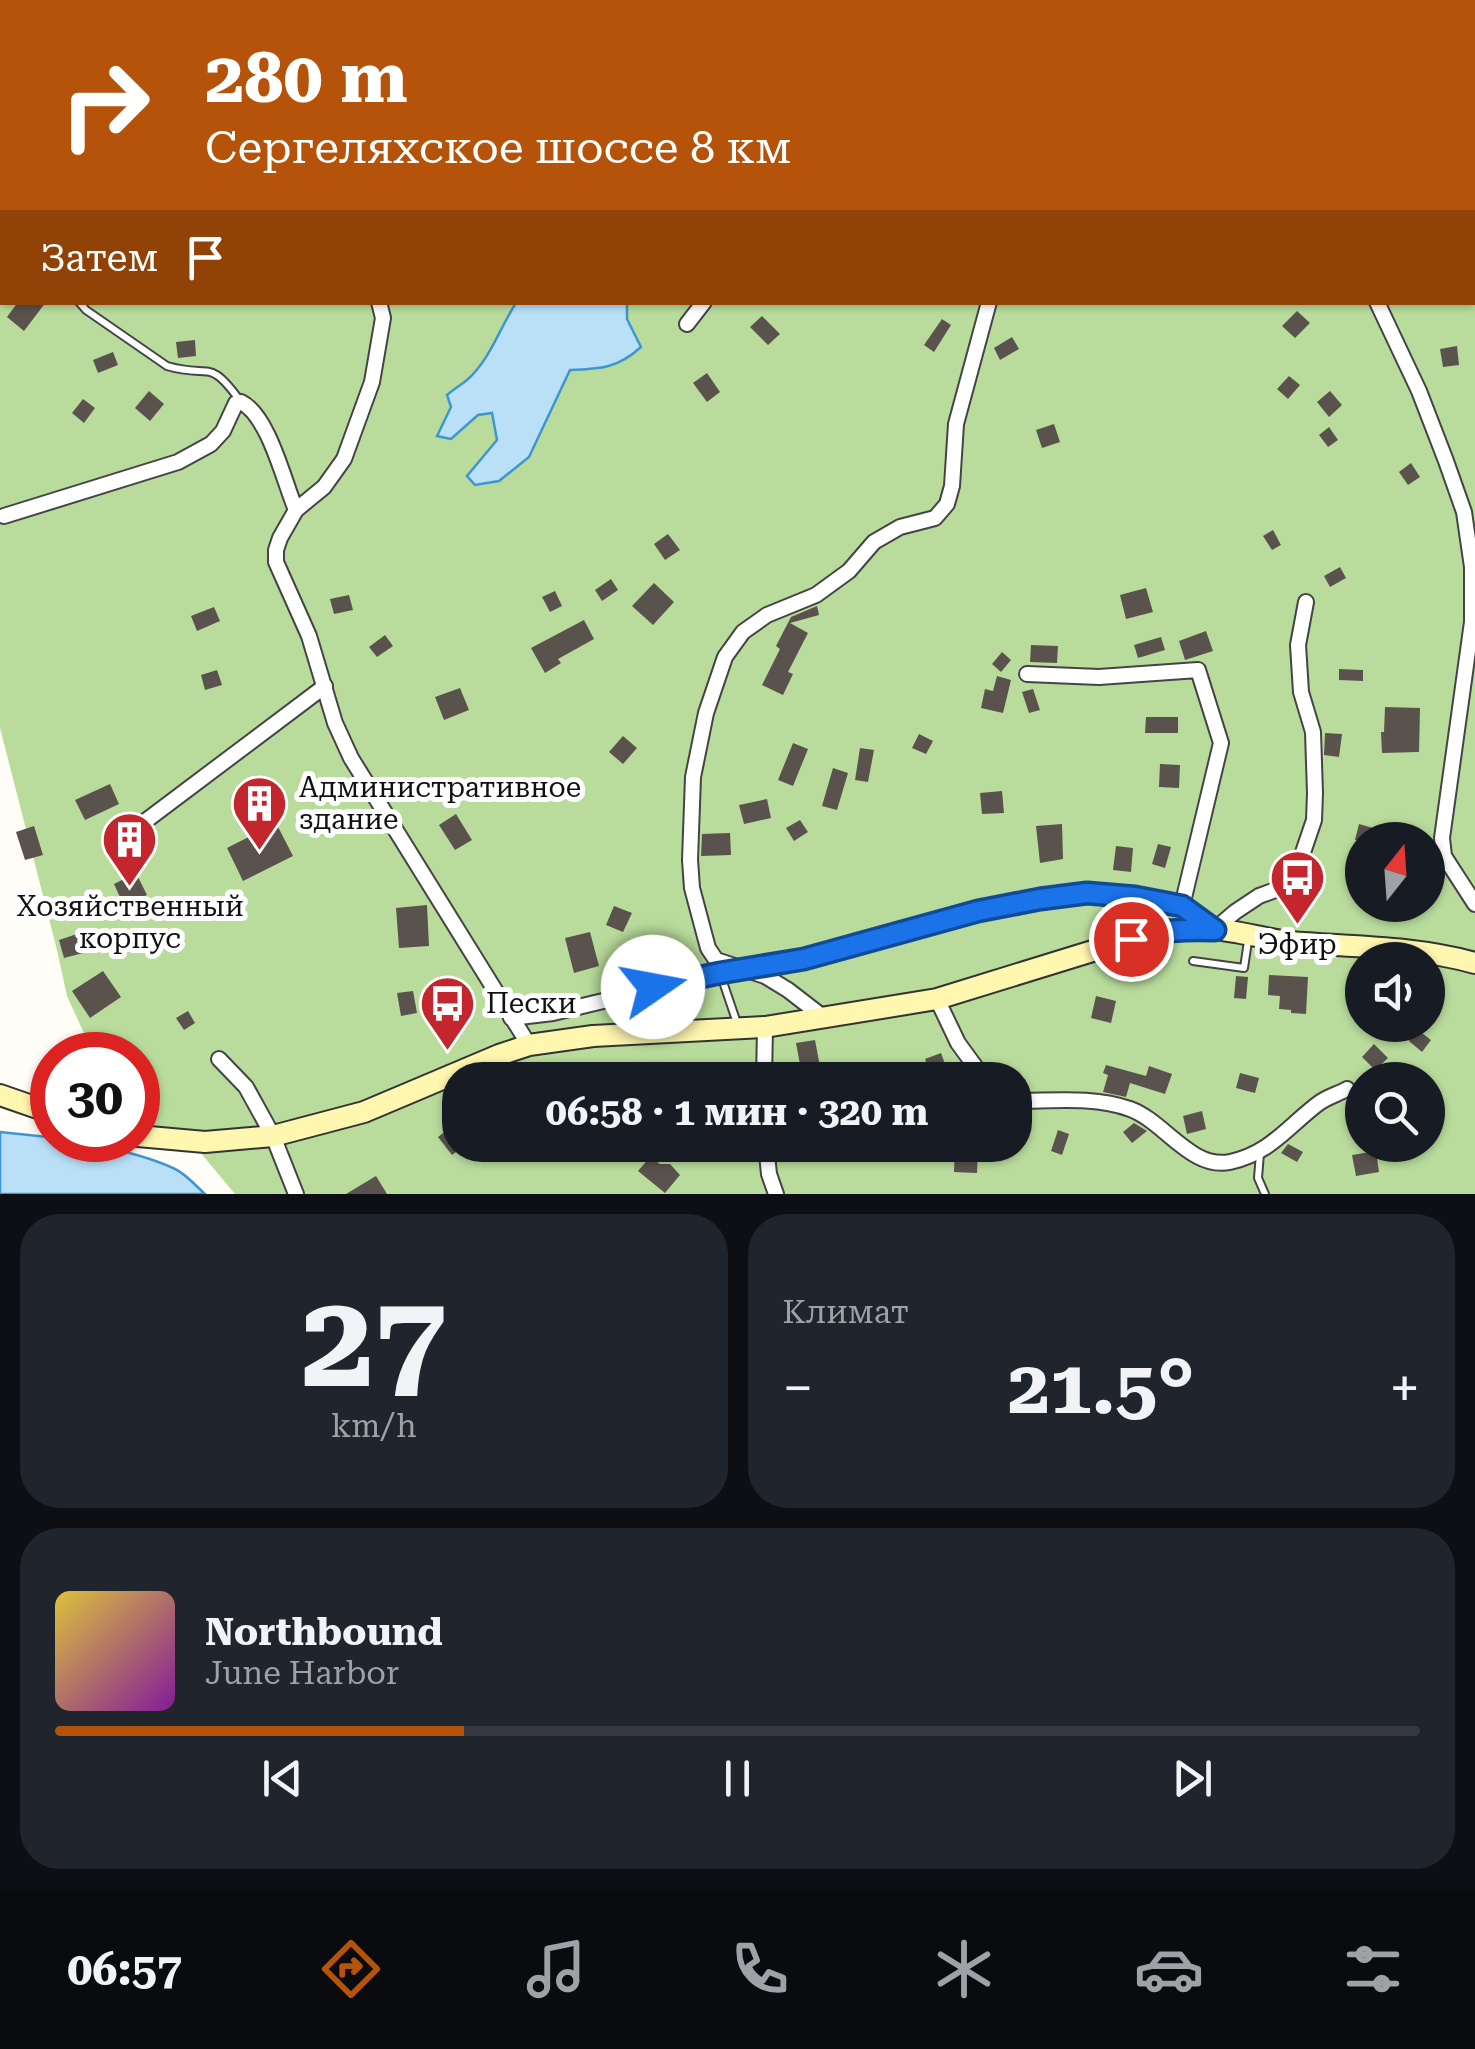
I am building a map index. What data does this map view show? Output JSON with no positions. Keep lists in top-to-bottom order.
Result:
{
  "places": {
    "building": ["Административное здание", "Хозяйственный корпус"],
    "bus stop": ["Эфир", "Пески"]
  },
  "north": "top",
  "page": {
    "turn": ["280 m", "Сергеляхское шоссе 8 км"],
    "then": "Затем",
    "limit": "30",
    "trip": "06:58 · 1 мин · 320 m",
    "tile": [
      ["27", "km/h"],
      "Климат"
    ],
    "heat": ["−", "21.5°", "+"],
    "song": ["Northbound", "June Harbor"],
    "tabs": "06:57"
  }
}
